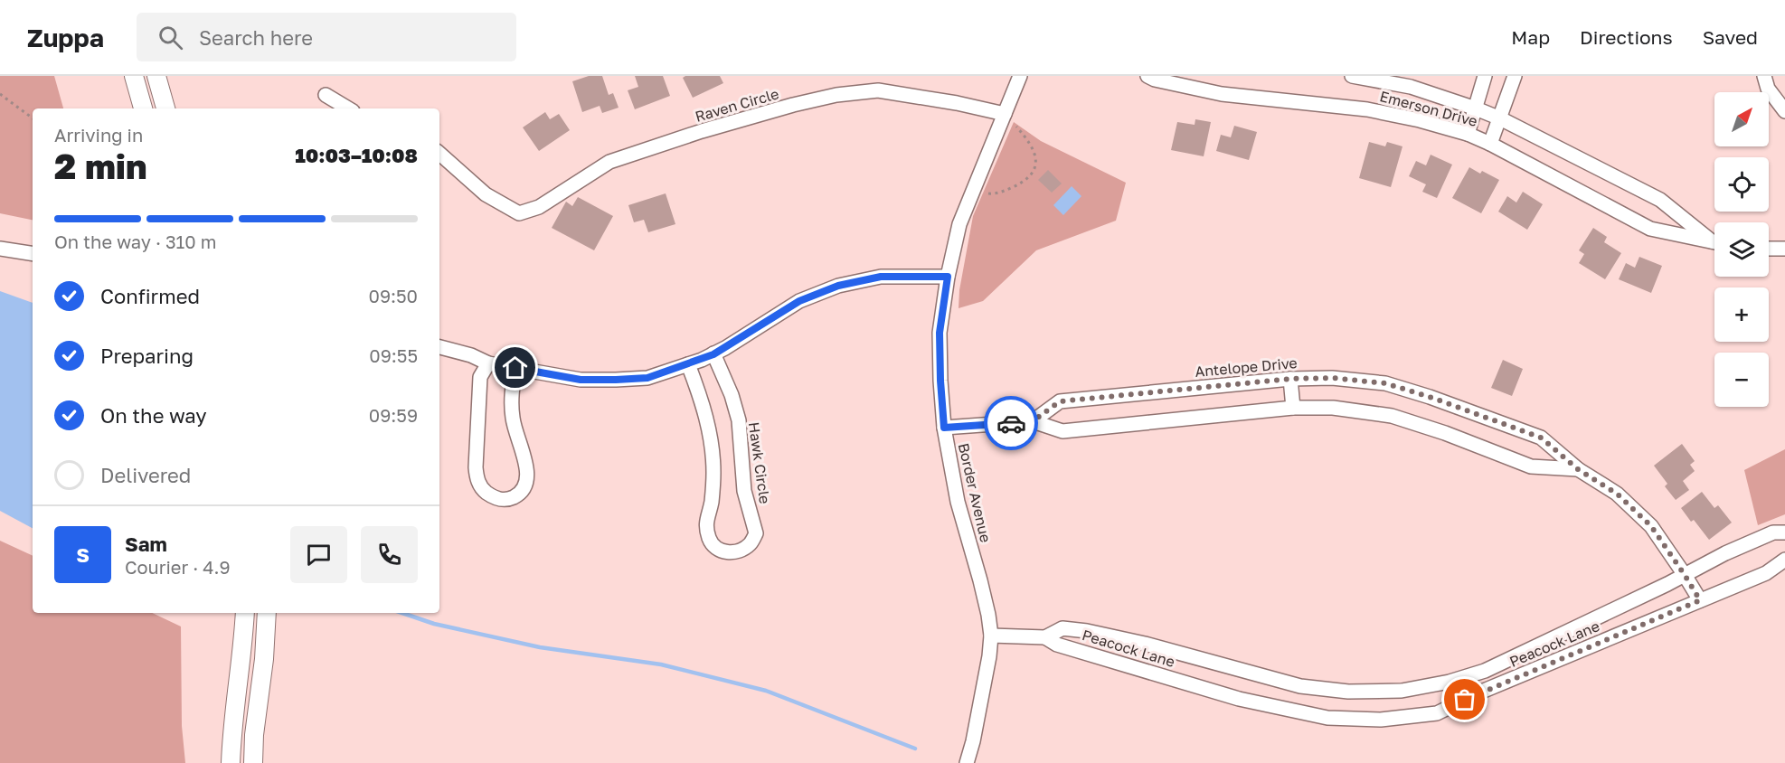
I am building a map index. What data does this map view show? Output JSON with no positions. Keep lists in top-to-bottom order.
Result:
{
  "streets": {
    "street": [
      "Raven Circle",
      "Emerson Drive",
      "Antelope Drive",
      "Hawk Circle",
      "Border Avenue",
      "Peacock Lane"
    ]
  },
  "crossings": [
    ["Raven Circle", "Border Avenue"],
    ["Antelope Drive", "Border Avenue"],
    ["Antelope Drive", "Peacock Lane"],
    ["Border Avenue", "Peacock Lane"]
  ],
  "north": "top right",
  "page": {
    "header": "Zuppa",
    "search": "Search here",
    "nav": ["Map", "Directions", "Saved"],
    "map_buttons": ["+", "−"],
    "heading": ["2 min", "Arriving in", "10:03–10:08"],
    "panel": ["Sam", "Courier · 4.9"],
    "bar": "On the way · 310 m",
    "list": [
      ["Confirmed", "09:50"],
      ["Preparing", "09:55"],
      ["On the way", "09:59"],
      "Delivered"
    ],
    "round": "S"
  }
}
